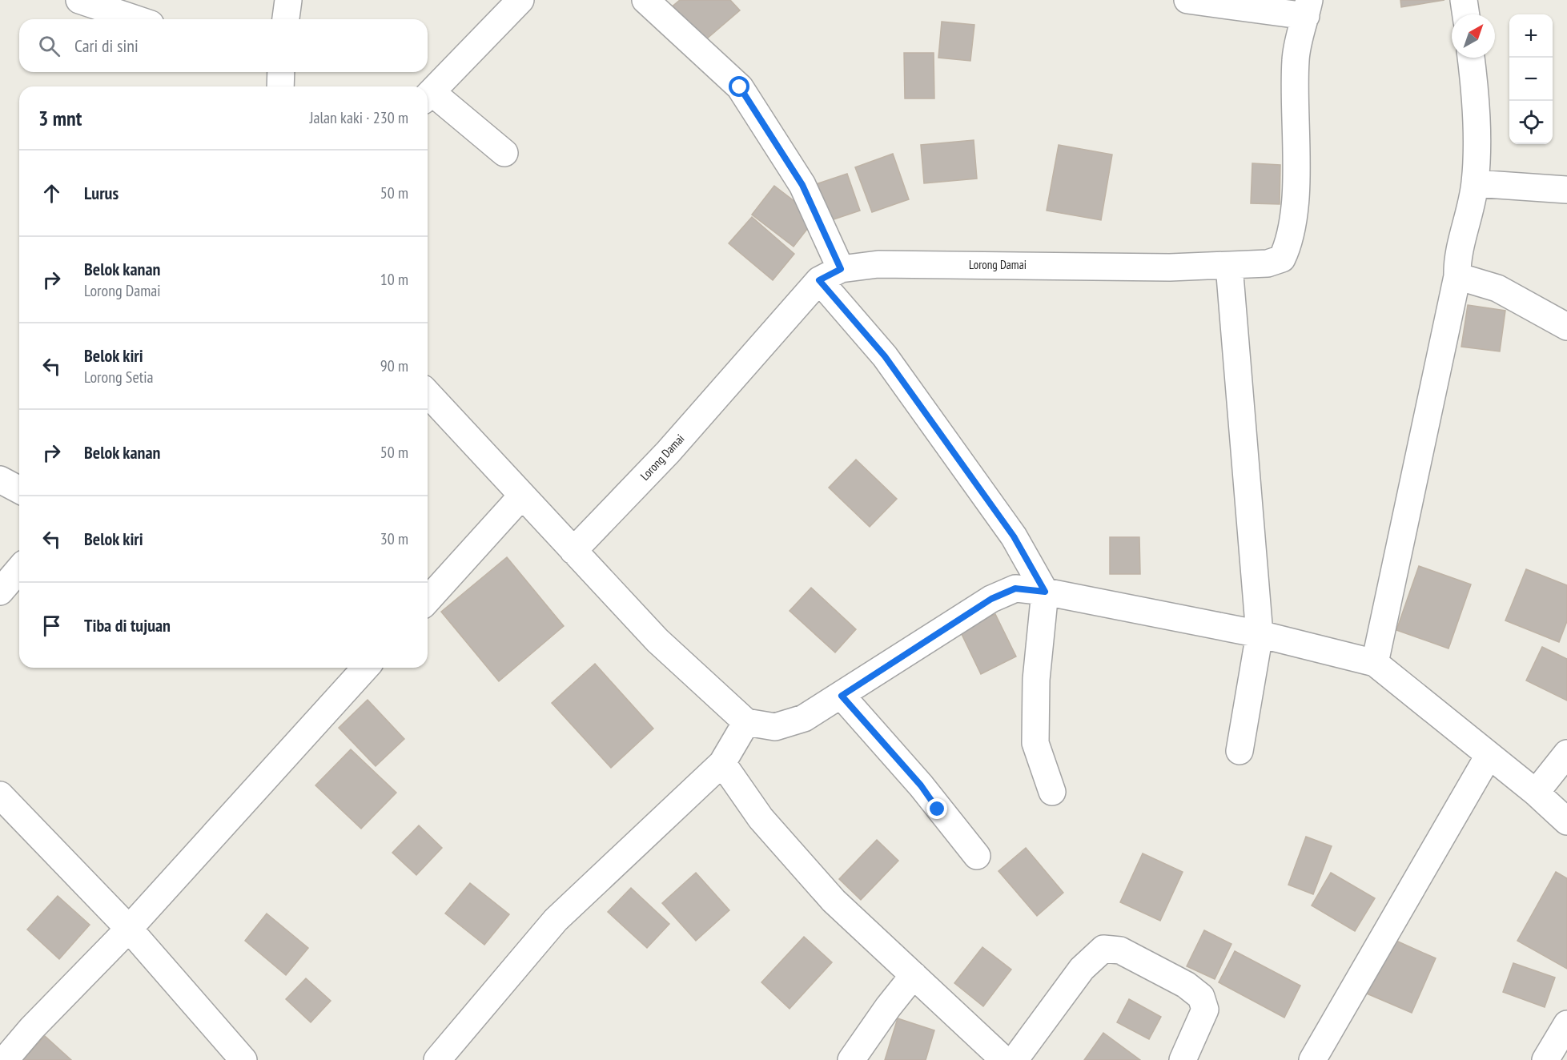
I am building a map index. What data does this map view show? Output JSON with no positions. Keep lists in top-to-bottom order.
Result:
{
  "streets": {
    "street": ["Lorong Damai"]
  },
  "north": "top right",
  "page": {
    "map_buttons": ["+", "−"],
    "search": "Cari di sini",
    "heading": ["3 mnt", "Jalan kaki · 230 m"],
    "list": [
      ["Lurus", "50 m"],
      ["Belok kanan", "Lorong Damai", "10 m"],
      ["Belok kiri", "Lorong Setia", "90 m"],
      ["Belok kanan", "50 m"],
      ["Belok kiri", "30 m"],
      "Tiba di tujuan"
    ]
  }
}
